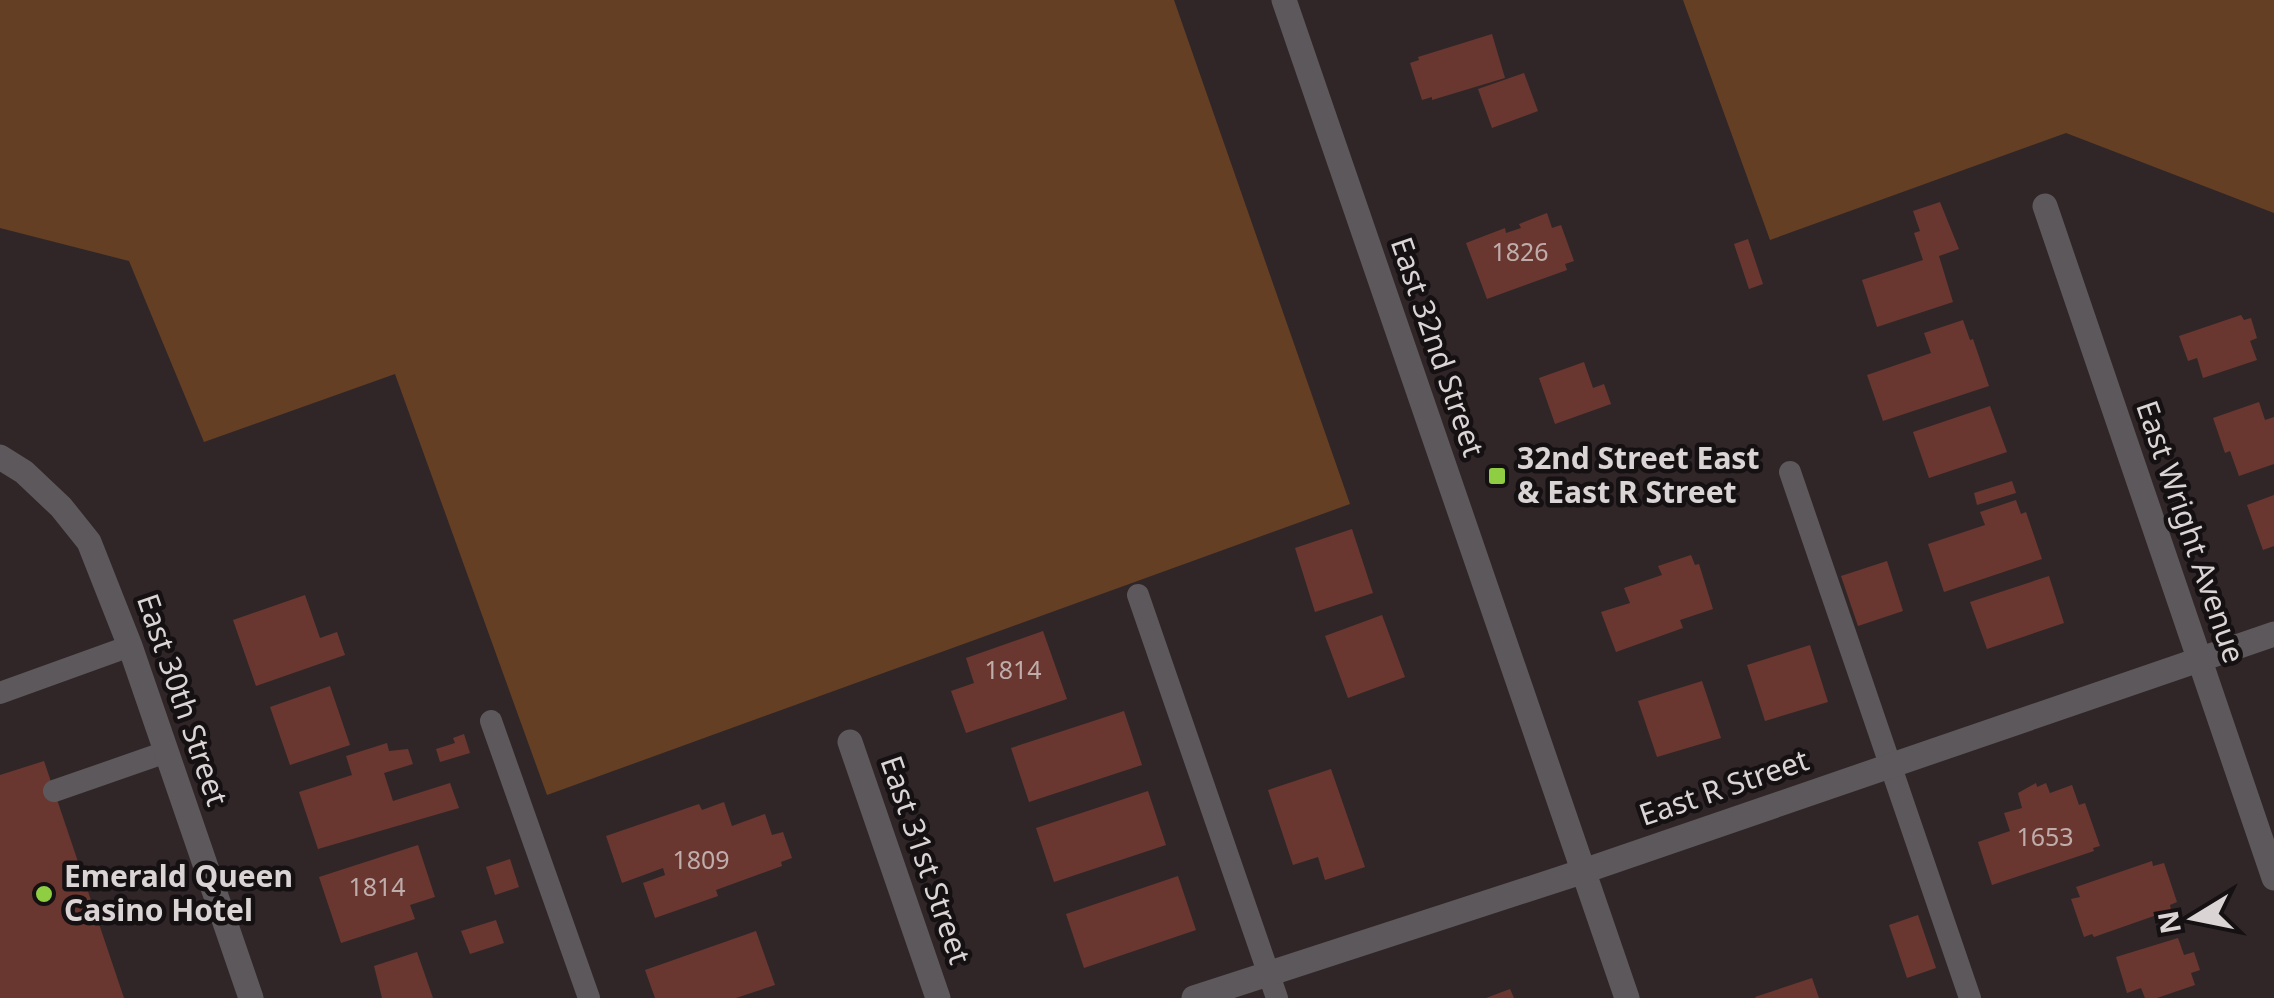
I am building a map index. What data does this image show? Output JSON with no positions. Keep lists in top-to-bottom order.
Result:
{
  "streets": {
    "street": [
      "East 32nd Street",
      "East Wright Avenue",
      "East 30th Street",
      "East R Street",
      "East 31st Street"
    ]
  },
  "crossings": [
    ["East 32nd Street", "East R Street"],
    ["East Wright Avenue", "East R Street"]
  ],
  "places": {
    "transit": ["32nd Street East & East R Street"],
    "other": ["Emerald Queen Casino Hotel"]
  },
  "house_numbers": [
    "1826",
    "1814",
    "1653",
    "1809",
    "1814"
  ],
  "north": "left"
}
